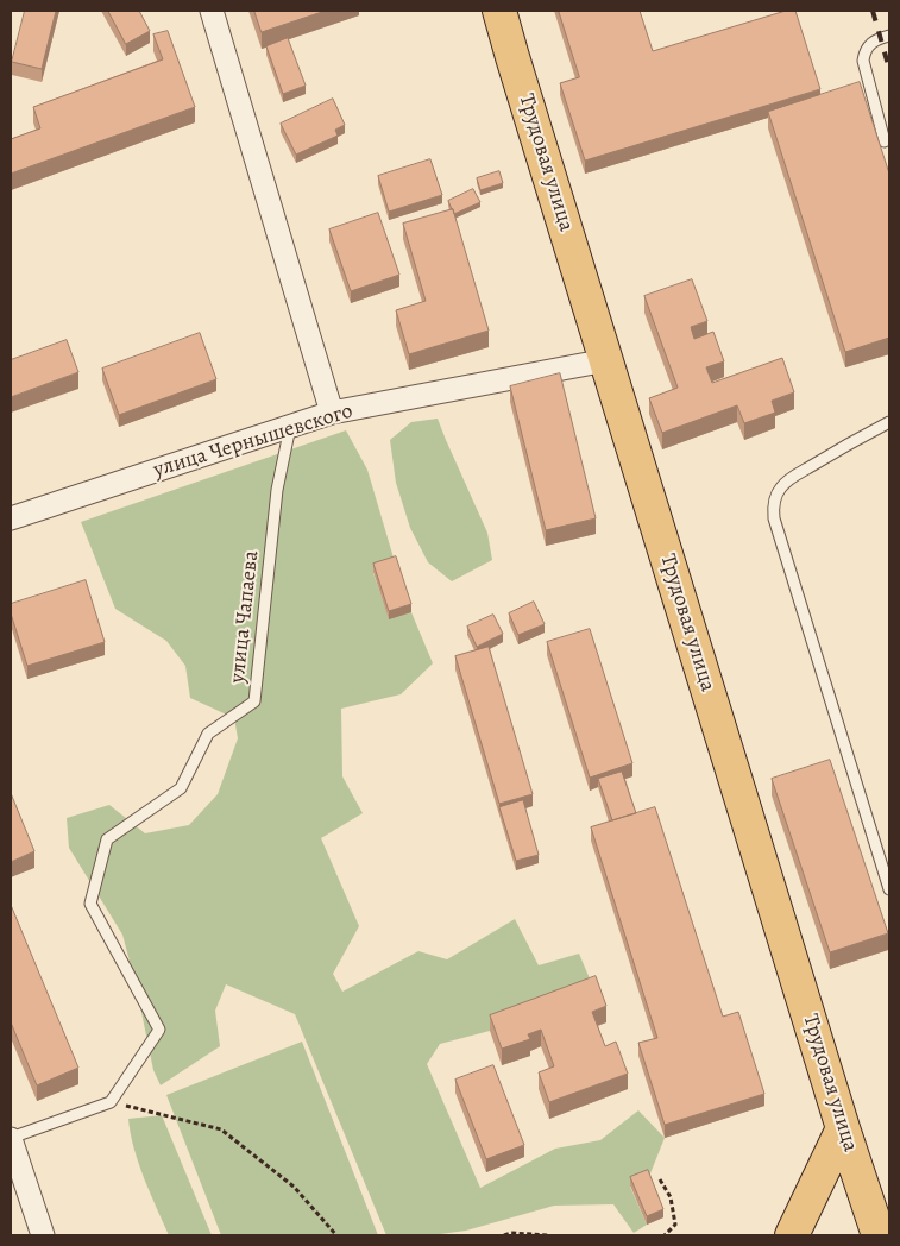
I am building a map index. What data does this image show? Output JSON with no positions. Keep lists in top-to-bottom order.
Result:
{
  "streets": {
    "main road": ["Трудовая улица"],
    "street": ["улица Чернышевского"],
    "lane": ["улица Чапаева"]
  },
  "crossings": [
    ["Трудовая улица", "улица Чернышевского"],
    ["улица Чернышевского", "улица Чапаева"]
  ]
}
